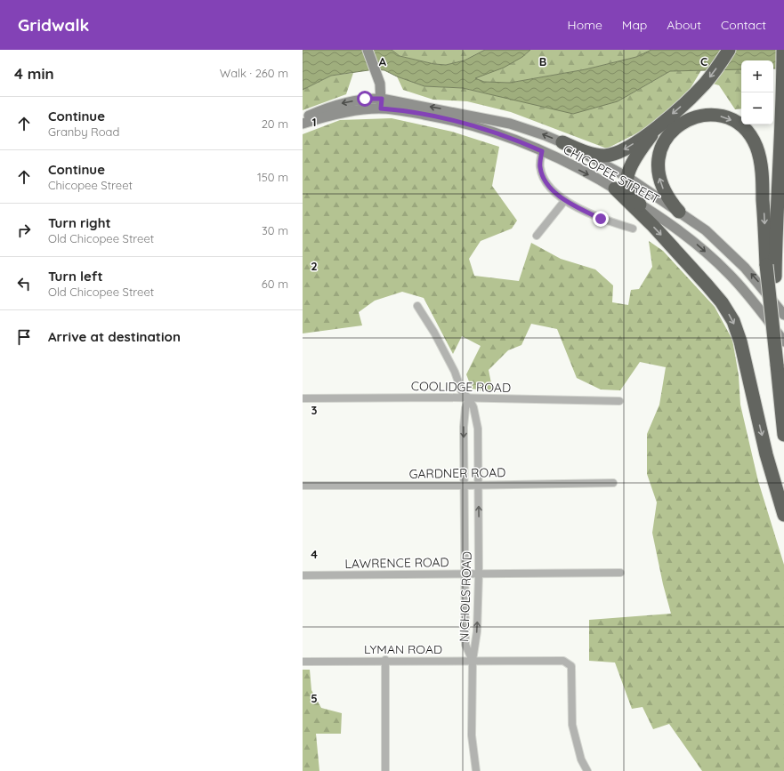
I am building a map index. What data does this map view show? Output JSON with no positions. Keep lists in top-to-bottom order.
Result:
{
  "streets": {
    "main road": ["CHICOPEE STREET"],
    "street": [
      "COOLIDGE ROAD",
      "GARDNER ROAD",
      "LAWRENCE ROAD",
      "NICHOLS ROAD",
      "LYMAN ROAD"
    ]
  },
  "crossings": [
    ["COOLIDGE ROAD", "NICHOLS ROAD"],
    ["GARDNER ROAD", "NICHOLS ROAD"],
    ["LAWRENCE ROAD", "NICHOLS ROAD"],
    ["NICHOLS ROAD", "LYMAN ROAD"]
  ],
  "page": {
    "header": "Gridwalk",
    "nav": [
      "Home",
      "Map",
      "About",
      "Contact"
    ],
    "heading": ["4 min", "Walk · 260 m"],
    "map_buttons": ["+", "−"],
    "list": [
      ["Continue", "Granby Road", "20 m"],
      ["Continue", "Chicopee Street", "150 m"],
      ["Turn right", "Old Chicopee Street", "30 m"],
      ["Turn left", "Old Chicopee Street", "60 m"],
      "Arrive at destination"
    ]
  },
  "grid": {
    "columns": ["A", "B", "C"],
    "rows": [
      "1",
      "2",
      "3",
      "4",
      "5"
    ]
  }
}
